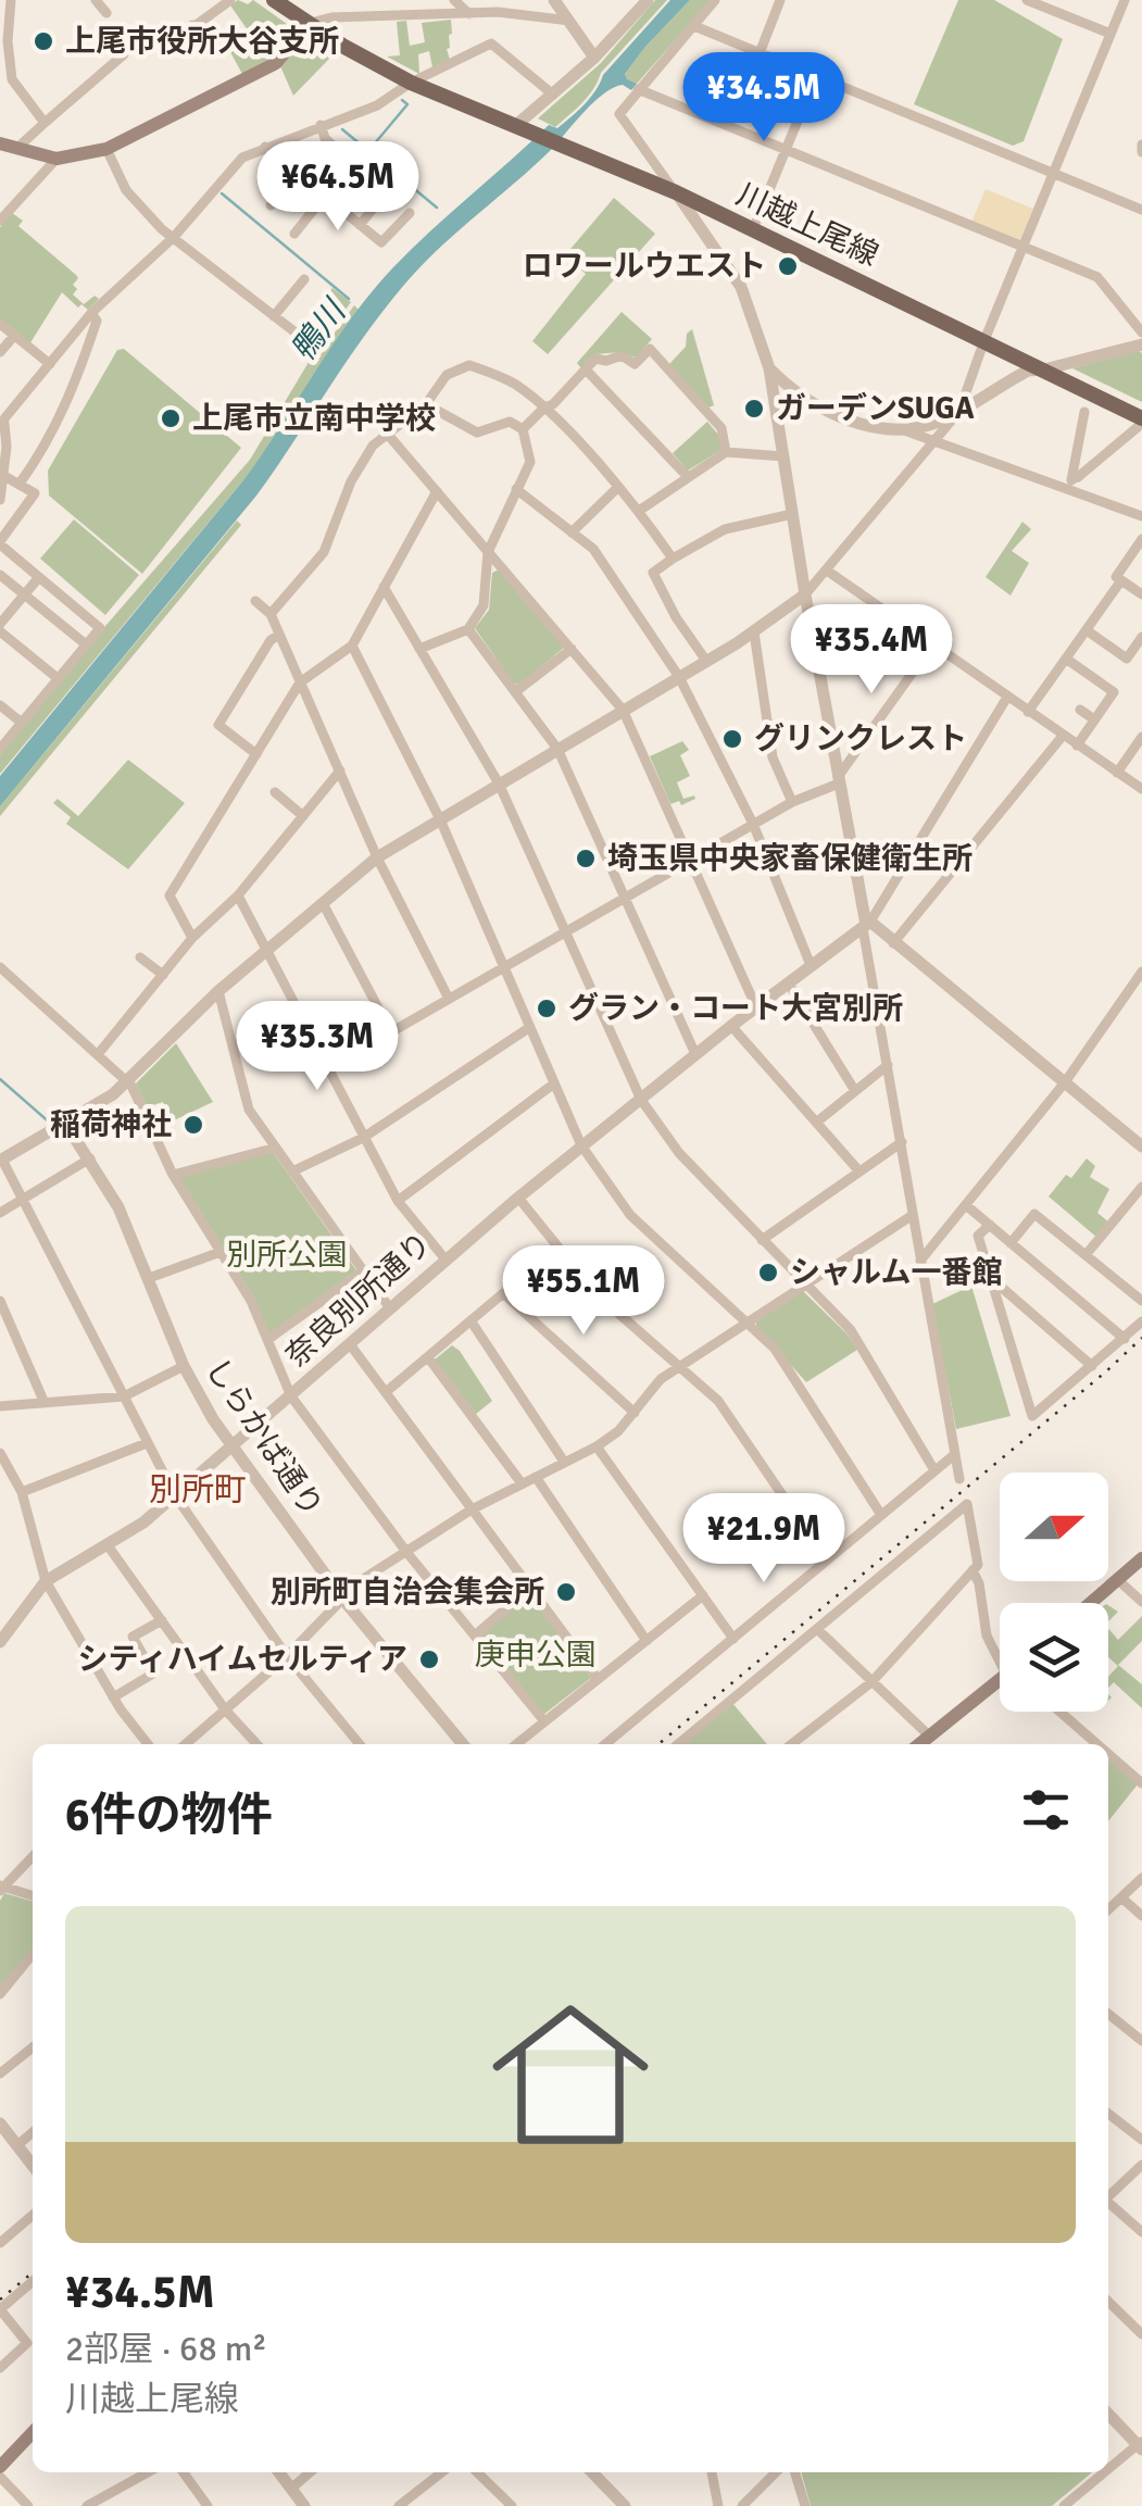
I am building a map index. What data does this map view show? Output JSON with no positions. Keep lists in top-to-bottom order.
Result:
{
  "streets": {
    "main road": ["川越上尾線"],
    "street": ["奈良別所通り", "しらかば通り"]
  },
  "crossings": [
    ["奈良別所通り", "しらかば通り"]
  ],
  "districts": ["別所町"],
  "water": ["鴨川"],
  "parks": ["別所公園", "庚申公園"],
  "places": [
    "上尾市役所大谷支所",
    "ロワールウエスト",
    "ガーデンSUGA",
    "上尾市立南中学校",
    "グリンクレスト",
    "埼玉県中央家畜保健衛生所",
    "グラン・コート大宮別所",
    "稲荷神社",
    "シャルム一番館",
    "別所町自治会集会所",
    "シティハイムセルティア"
  ],
  "north": "right",
  "page": {
    "price": [
      "¥34.5M",
      "¥64.5M",
      "¥35.4M",
      "¥35.3M",
      "¥55.1M",
      "¥21.9M"
    ],
    "heading": "6件の物件",
    "list": [
      {
        "name": "¥34.5M",
        "note": "2部屋 · 68 m² · 川越上尾線"
      }
    ]
  }
}
